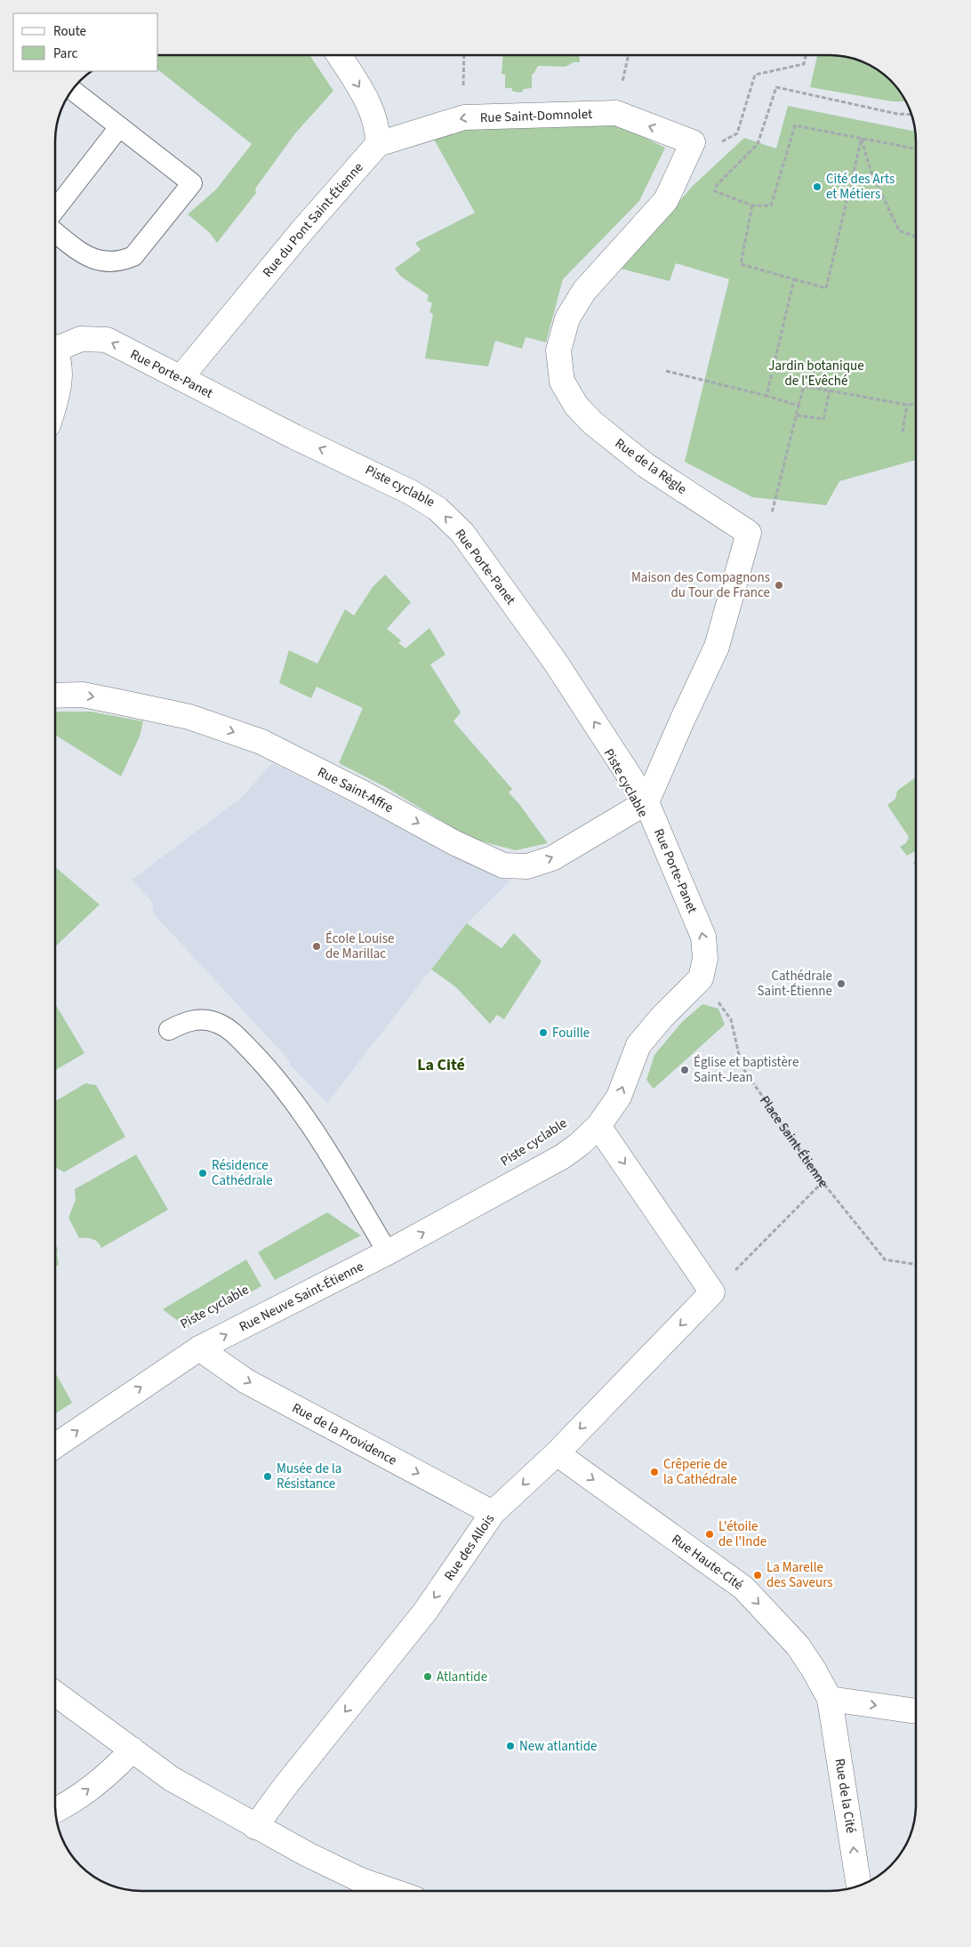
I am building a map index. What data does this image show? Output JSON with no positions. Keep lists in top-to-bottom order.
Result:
{
  "streets": {
    "street": [
      "Rue Saint-Domnolet",
      "Rue du Pont Saint-Étienne",
      "Rue Porte-Panet",
      "Rue de la Règle",
      "Rue Saint-Affre",
      "Rue Neuve Saint-Étienne",
      "Rue de la Providence",
      "Rue des Allois",
      "Rue Haute-Cité",
      "Rue de la Cité"
    ],
    "path": ["Place Saint-Étienne"]
  },
  "crossings": [
    ["Rue Saint-Domnolet", "Rue du Pont Saint-Étienne"],
    ["Rue Saint-Domnolet", "Rue de la Règle"],
    ["Rue du Pont Saint-Étienne", "Rue Porte-Panet"],
    ["Rue Porte-Panet", "Rue de la Règle"],
    ["Rue Porte-Panet", "Rue Saint-Affre"],
    ["Rue Porte-Panet", "Place Saint-Étienne"],
    ["Rue de la Règle", "Rue Saint-Affre"],
    ["Rue Neuve Saint-Étienne", "Rue de la Providence"],
    ["Rue de la Providence", "Rue des Allois"],
    ["Rue des Allois", "Rue Haute-Cité"],
    ["Rue Haute-Cité", "Rue de la Cité"]
  ],
  "one_way": [
    "Rue Saint-Domnolet",
    "Rue Porte-Panet",
    "Rue Saint-Affre",
    "Rue Neuve Saint-Étienne",
    "Rue de la Providence",
    "Rue des Allois",
    "Rue Haute-Cité",
    "Rue de la Cité"
  ],
  "districts": ["La Cité"],
  "parks": ["Jardin botanique de l'Evêché"],
  "places": [
    "Cité des Arts et Métiers",
    "Maison des Compagnons du Tour de France",
    "École Louise de Marillac",
    "Cathédrale Saint-Étienne",
    "Fouille",
    "Église et baptistère Saint-Jean",
    "Résidence Cathédrale",
    "Crêperie de la Cathédrale",
    "Musée de la Résistance",
    "L'étoile de l'Inde",
    "La Marelle des Saveurs",
    "Atlantide",
    "New atlantide"
  ],
  "legend": ["Route", "Parc"]
}
